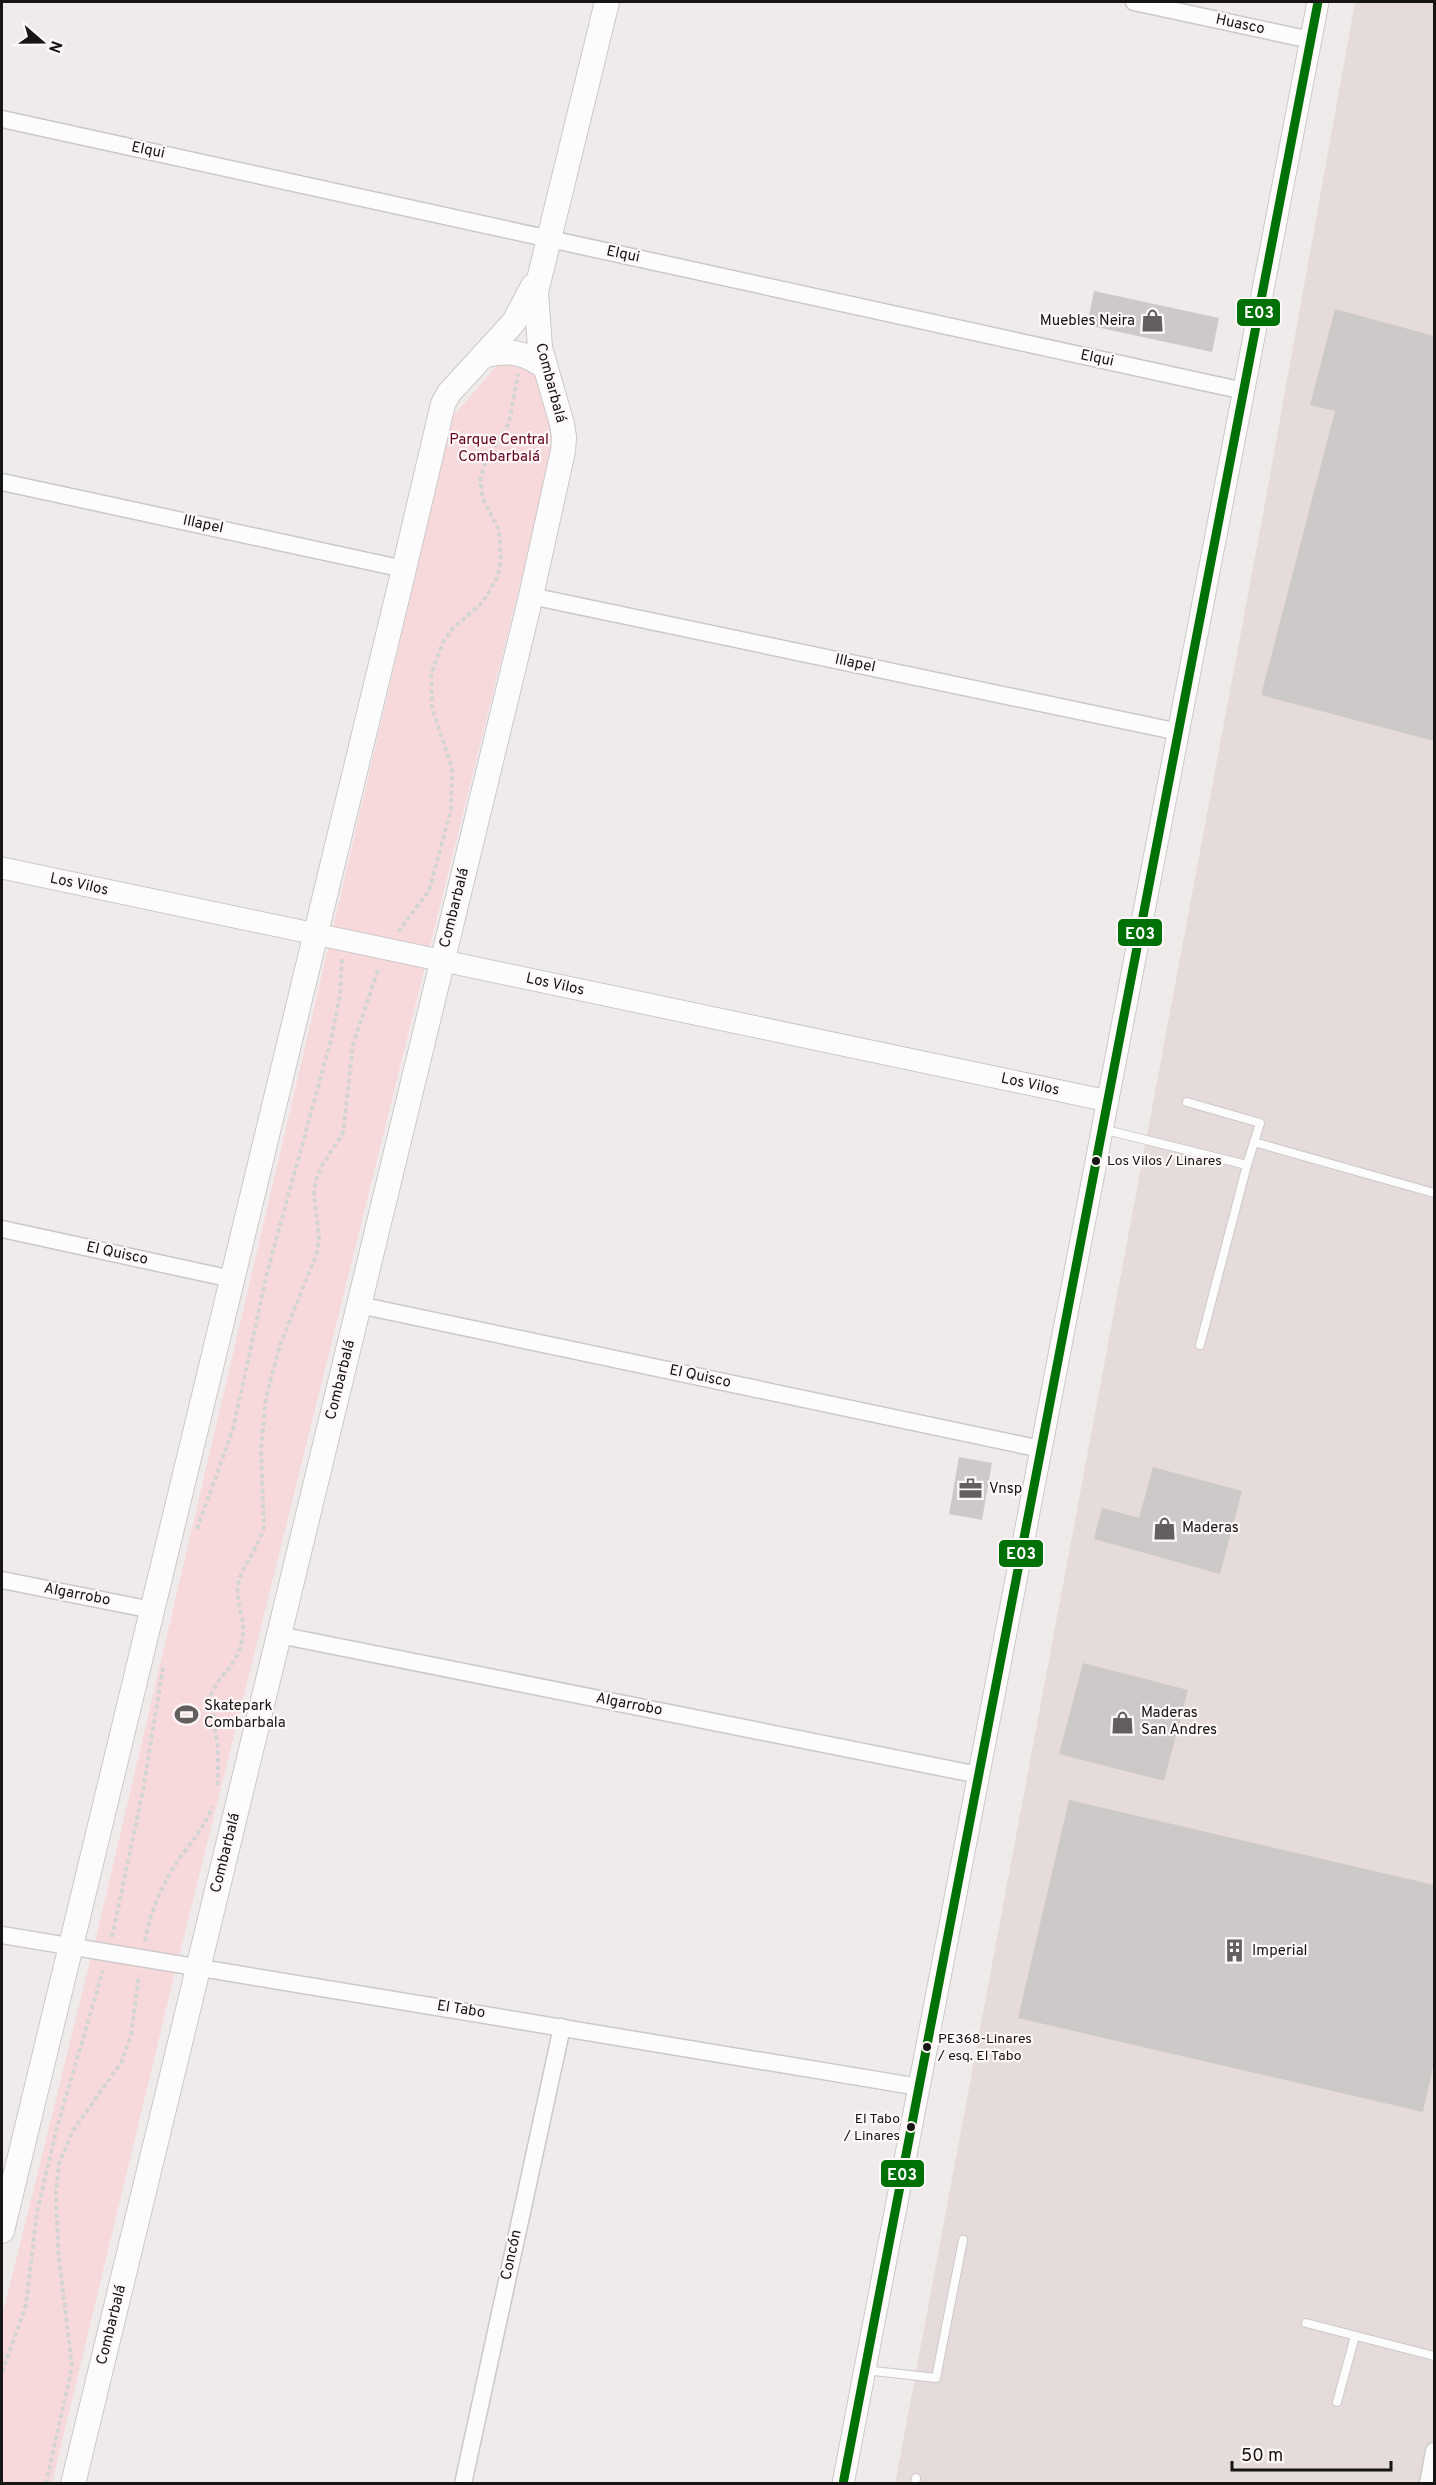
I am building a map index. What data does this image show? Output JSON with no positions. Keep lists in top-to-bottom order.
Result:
{
  "streets": {
    "main road": ["Combarbalá"],
    "street": [
      "Huasco",
      "Elqui",
      "Illapel",
      "Los Vilos",
      "El Quisco",
      "Algarrobo",
      "El Tabo",
      "Concón"
    ]
  },
  "crossings": [
    ["Elqui", "Combarbalá"],
    ["Combarbalá", "Illapel"],
    ["Combarbalá", "Los Vilos"],
    ["Combarbalá", "El Quisco"],
    ["Combarbalá", "Algarrobo"],
    ["Combarbalá", "El Tabo"],
    ["El Tabo", "Concón"]
  ],
  "parks": ["Parque Central Combarbalá"],
  "places": {
    "shop": ["Muebles Neira", "Maderas", "Maderas San Andres"],
    "other": ["Los Vilos / Linares", "PE368-Linares / esq. El Tabo", "El Tabo / Linares"],
    "office": ["Vnsp"],
    "sports": ["Skatepark Combarbala"],
    "building": ["Imperial"]
  },
  "lines": ["transit line E03"],
  "scale_bar": "50 m",
  "north": "right"
}
